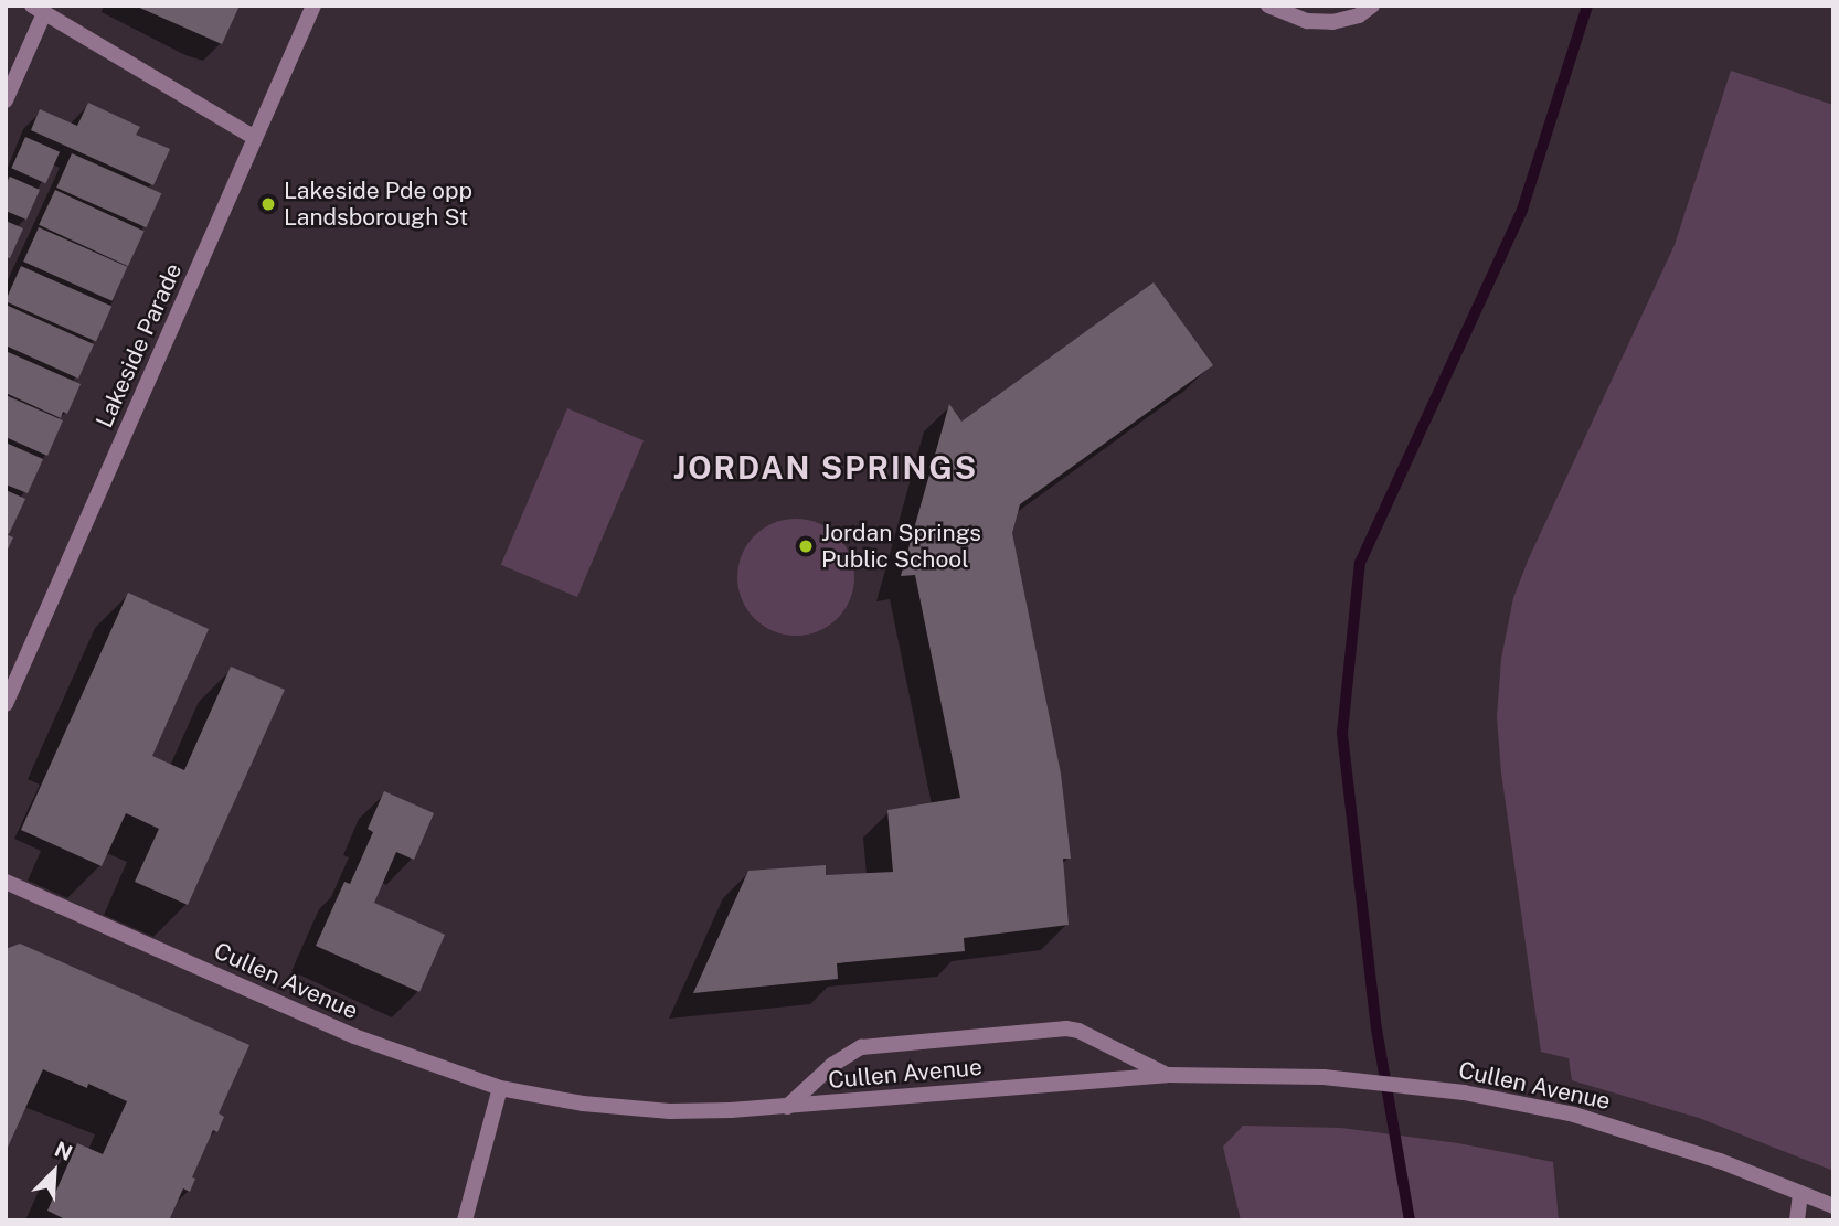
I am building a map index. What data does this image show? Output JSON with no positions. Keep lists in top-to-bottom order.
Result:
{
  "streets": {
    "street": ["Lakeside Parade", "Cullen Avenue"]
  },
  "districts": ["JORDAN SPRINGS"],
  "places": ["Lakeside Pde opp Landsborough St", "Jordan Springs Public School"],
  "north": "top right"
}
